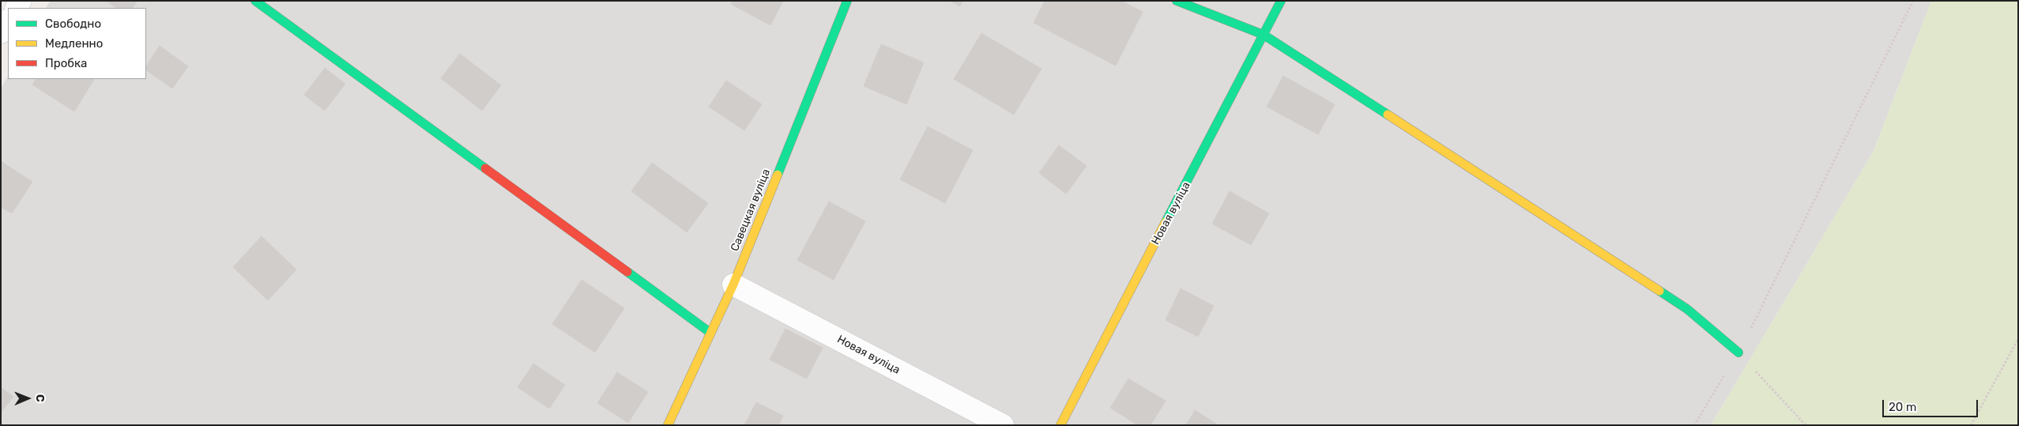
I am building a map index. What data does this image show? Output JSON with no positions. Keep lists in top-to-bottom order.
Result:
{
  "streets": {
    "street": ["Савецкая вуліца", "Новая вуліца"]
  },
  "crossings": [
    ["Савецкая вуліца", "Новая вуліца"]
  ],
  "legend": ["Свободно", "Медленно", "Пробка"],
  "scale_bar": "20 m",
  "north": "right"
}
